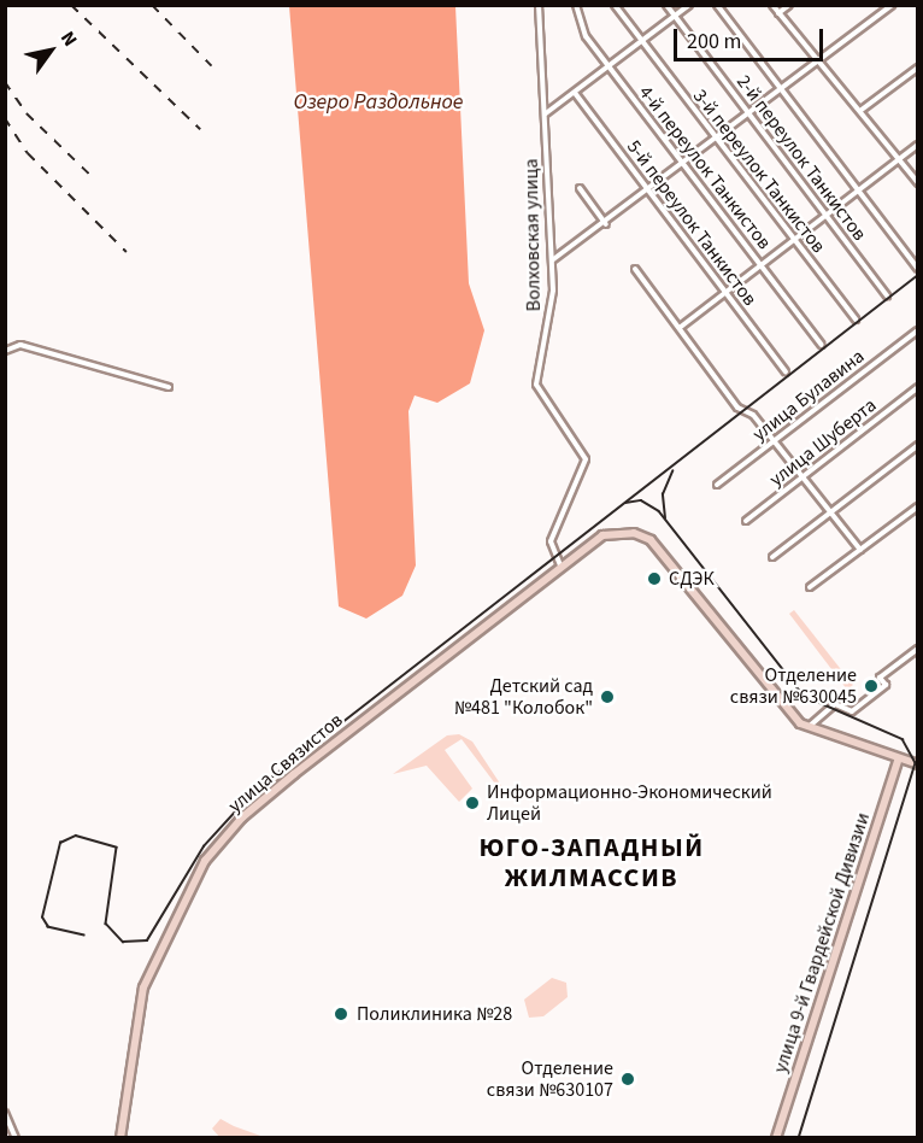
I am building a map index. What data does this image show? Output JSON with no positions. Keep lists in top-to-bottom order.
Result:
{
  "streets": {
    "main road": ["улица Связистов", "улица 9-й Гвардейской Дивизии"],
    "street": [
      "2-й переулок Танкистов",
      "4-й переулок Танкистов",
      "3-й переулок Танкистов",
      "5-й переулок Танкистов",
      "Волховская улица",
      "улица Булавина",
      "улица Шуберта"
    ]
  },
  "crossings": [
    ["Волховская улица", "улица Связистов"]
  ],
  "districts": ["ЮГО-ЗАПАДНЫЙ ЖИЛМАССИВ"],
  "water": ["Озеро Раздольное"],
  "places": [
    "СДЭК",
    "Отделение связи №630045",
    "Детский сад №481 \"Колобок\"",
    "Информационно-Экономический Лицей",
    "Поликлиника №28",
    "Отделение связи №630107"
  ],
  "scale_bar": "200 m",
  "north": "top right"
}
